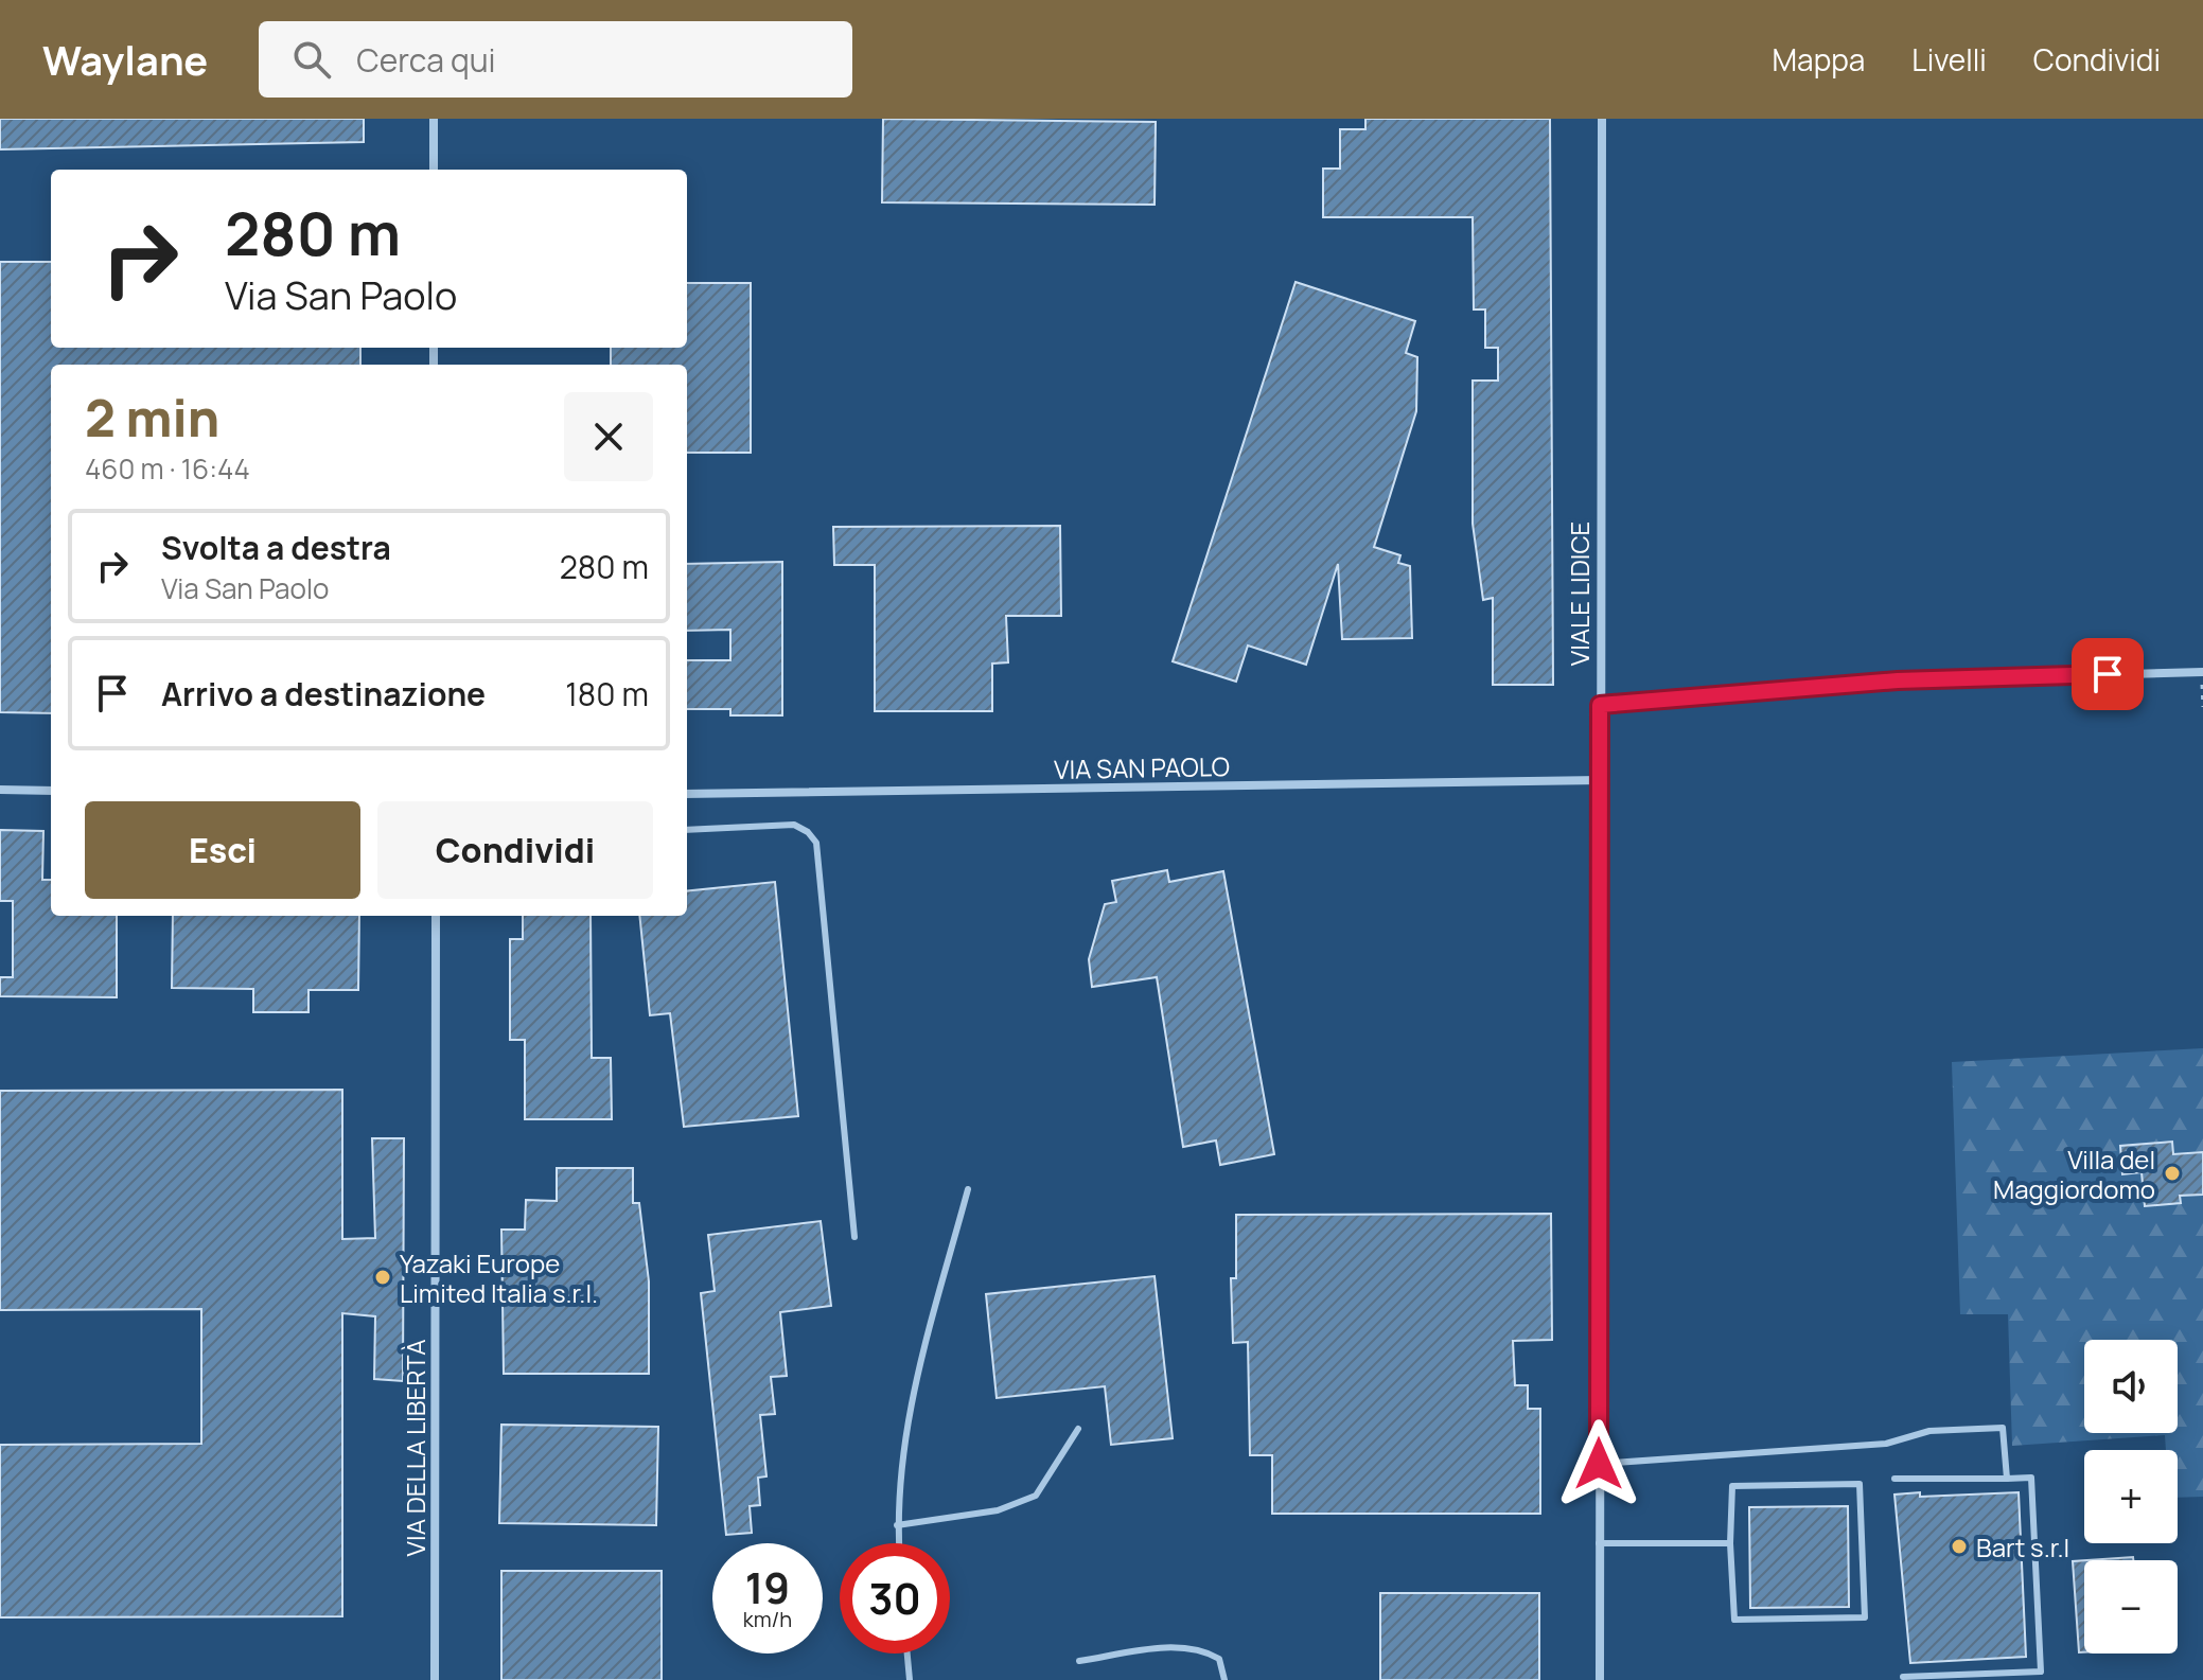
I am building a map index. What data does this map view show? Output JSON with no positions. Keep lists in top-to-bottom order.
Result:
{
  "streets": {
    "street": ["VIALE LIDICE", "VIA SAN PAOLO", "VIA DELLA LIBERTÀ"]
  },
  "crossings": [
    ["VIALE LIDICE", "VIA SAN PAOLO"]
  ],
  "places": ["Villa del Maggiordomo", "Yazaki Europe Limited Italia s.r.l.", "Bart s.r.l"],
  "page": {
    "header": "Waylane",
    "search": "Cerca qui",
    "nav": ["Mappa", "Livelli", "Condividi"],
    "turn": ["280 m", "Via San Paolo"],
    "heading": ["2 min", "460 m · 16:44"],
    "list": [
      {
        "name": "Svolta a destra",
        "note": "Via San Paolo",
        "value": "280 m"
      },
      {
        "name": "Arrivo a destinazione",
        "value": "180 m"
      }
    ],
    "buttons": ["Esci", "Condividi"],
    "map_buttons": ["+", "−"],
    "speed": "19 km/h",
    "limit": "30"
  }
}
